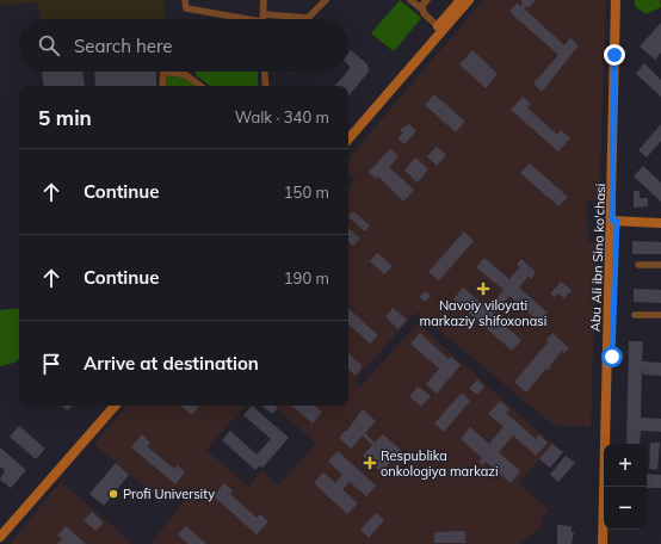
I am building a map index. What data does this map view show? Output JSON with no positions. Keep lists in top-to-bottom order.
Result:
{
  "streets": {
    "street": ["Abu Ali ibn Sino ko'chasi"]
  },
  "places": {
    "health": ["Navoiy viloyati markaziy shifoxonasi", "Respublika onkologiya markazi"],
    "other": ["Profi University"]
  },
  "page": {
    "search": "Search here",
    "heading": ["5 min", "Walk · 340 m"],
    "list": [
      ["Continue", "150 m"],
      ["Continue", "190 m"],
      "Arrive at destination"
    ],
    "map_buttons": ["+", "−"]
  }
}
